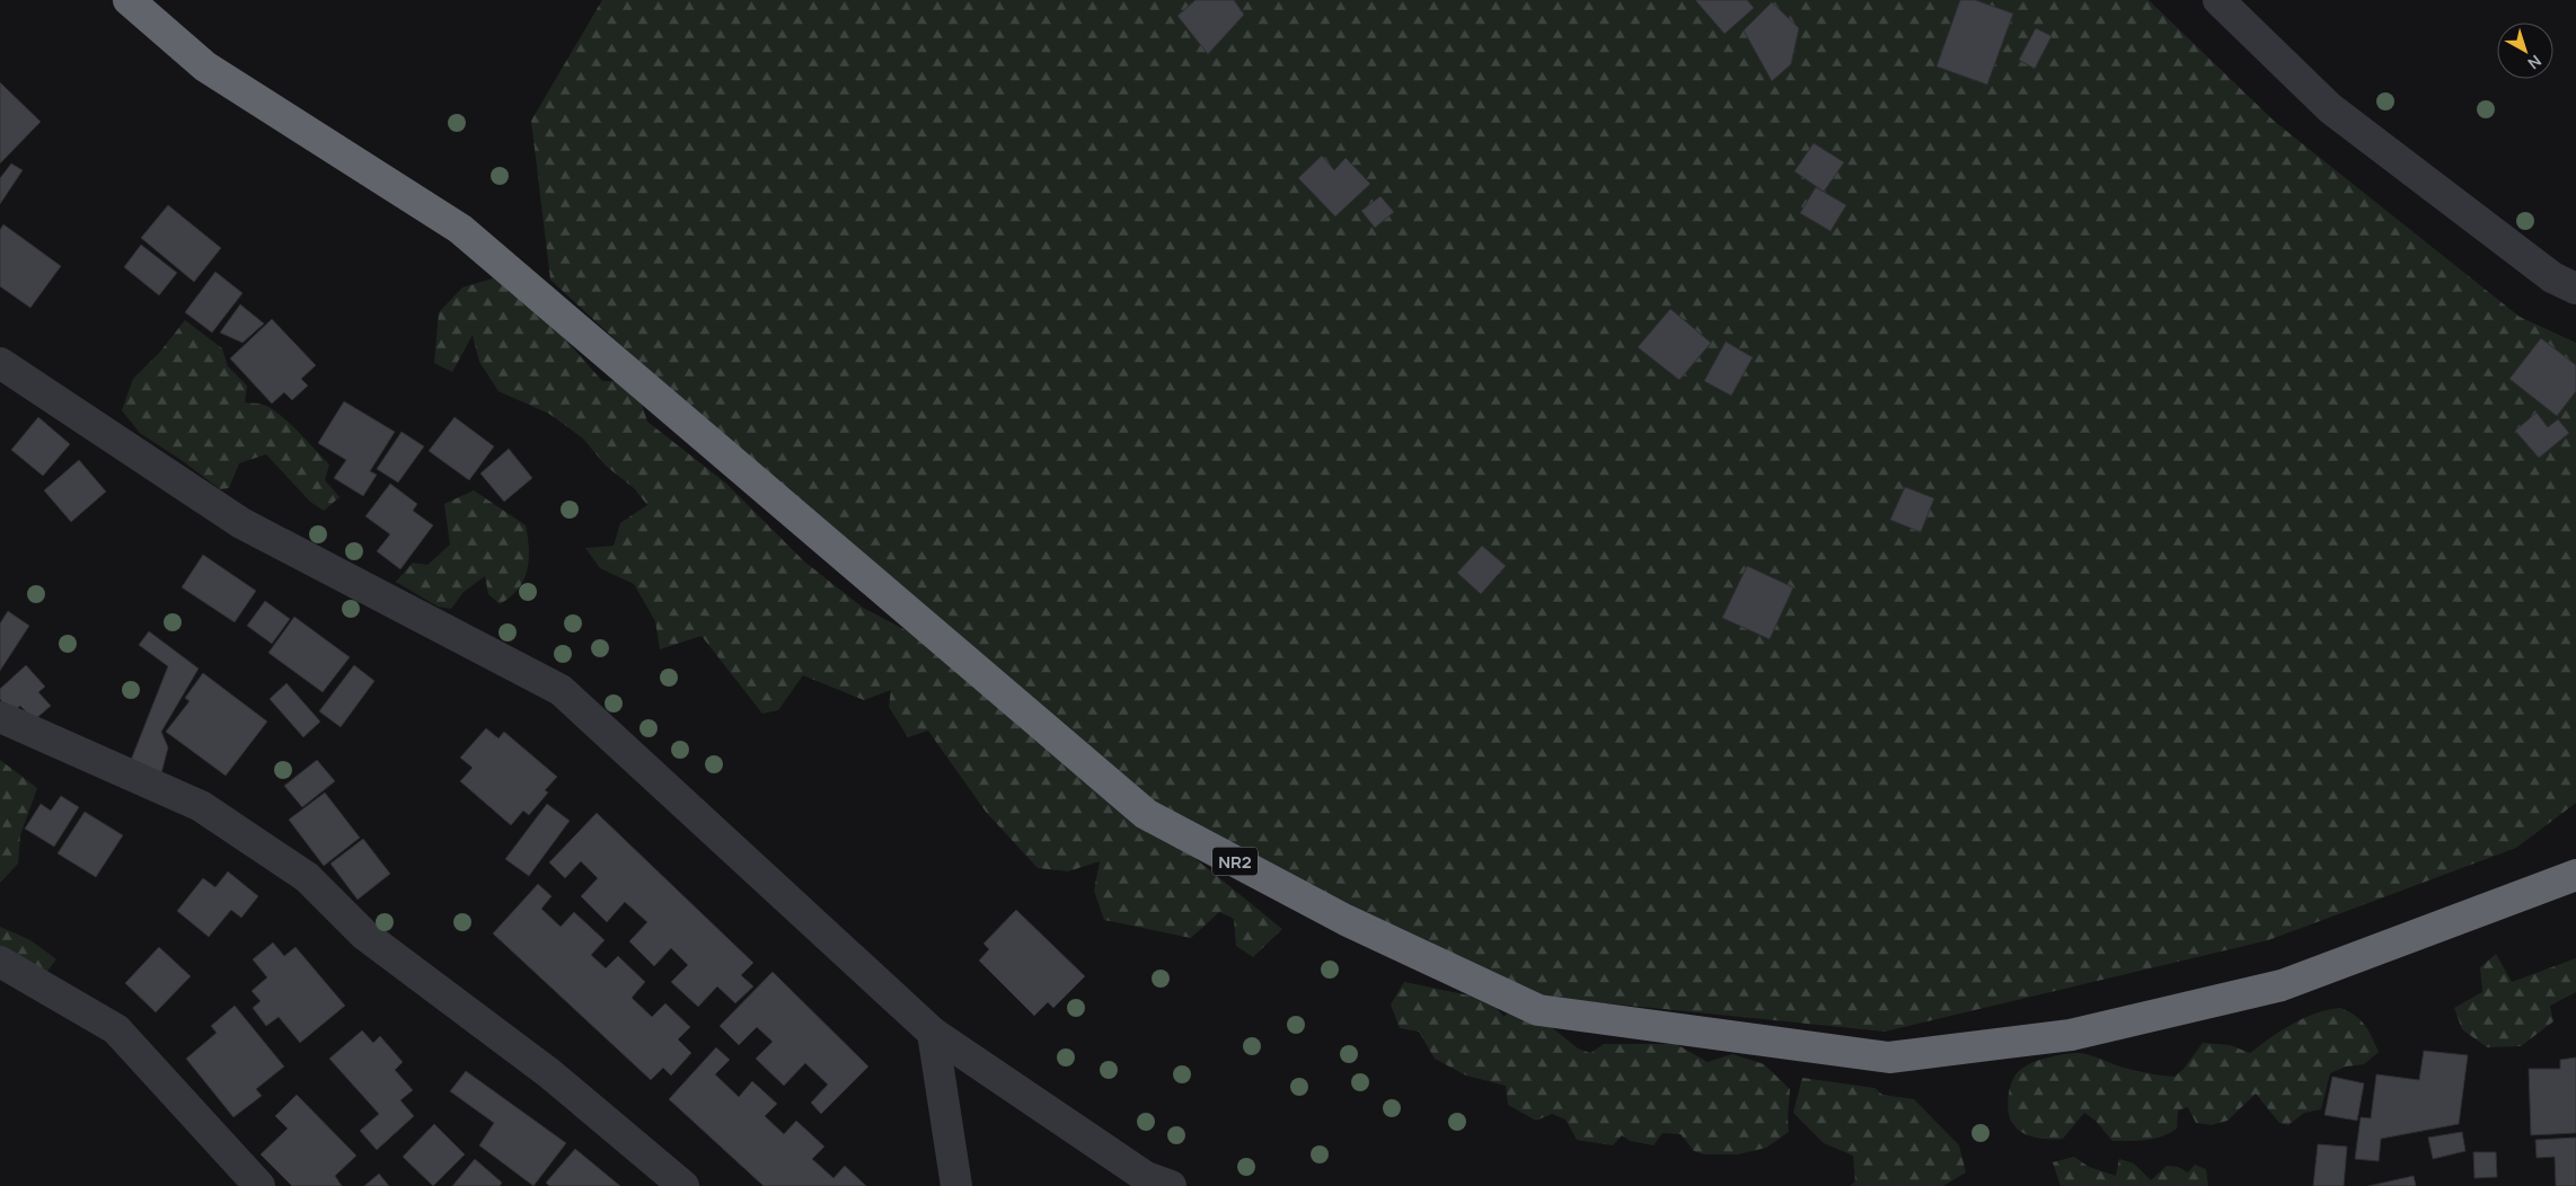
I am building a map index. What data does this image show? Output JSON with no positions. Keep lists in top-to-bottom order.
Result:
{
  "streets": {
    "highway": ["NR2"]
  },
  "north": "bottom right"
}
